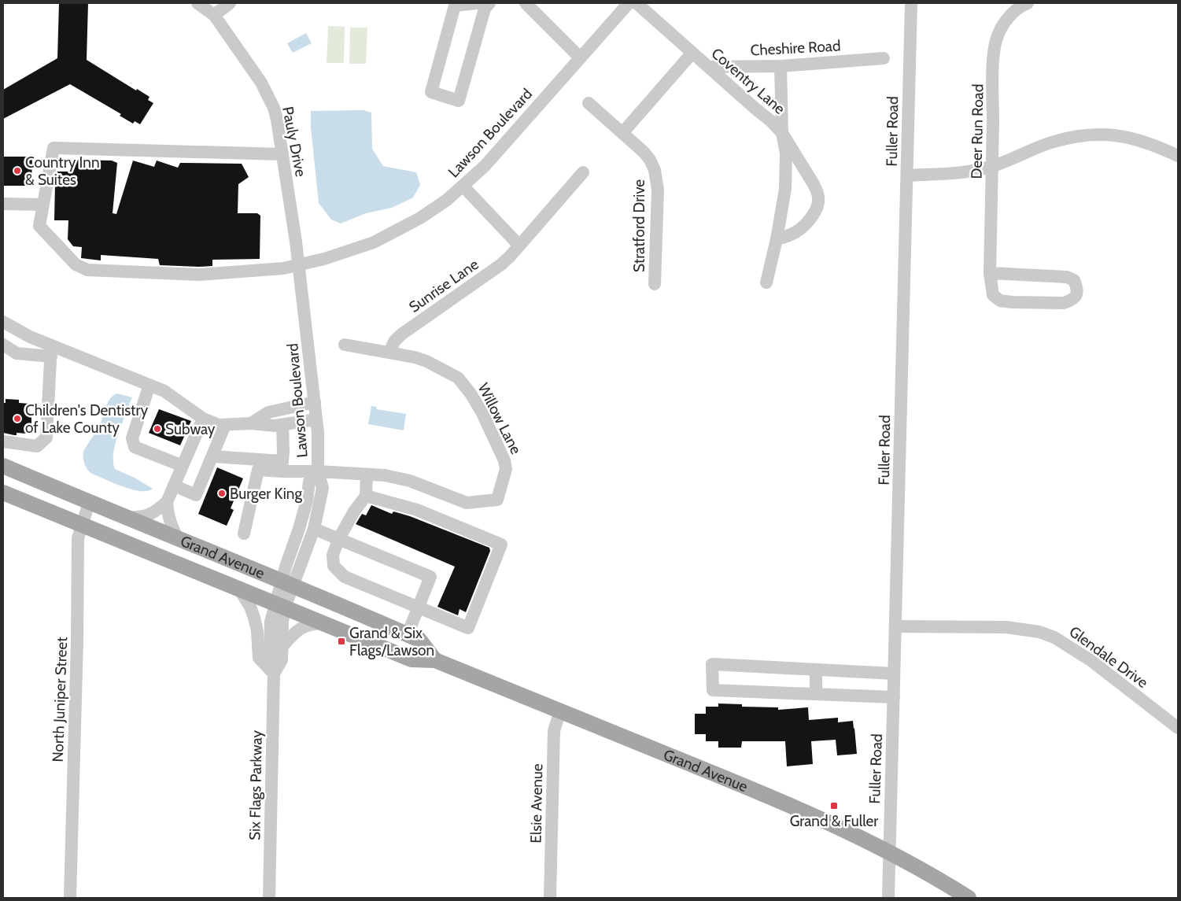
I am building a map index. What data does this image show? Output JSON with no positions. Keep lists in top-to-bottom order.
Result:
{
  "streets": {
    "main road": ["Grand Avenue"],
    "street": [
      "Cheshire Road",
      "Coventry Lane",
      "Fuller Road",
      "Deer Run Road",
      "Lawson Boulevard",
      "Pauly Drive",
      "Stratford Drive",
      "Sunrise Lane",
      "Willow Lane",
      "Glendale Drive",
      "North Juniper Street",
      "Six Flags Parkway",
      "Elsie Avenue"
    ]
  },
  "crossings": [
    ["Cheshire Road", "Coventry Lane"],
    ["Fuller Road", "Grand Avenue"],
    ["Fuller Road", "Glendale Drive"],
    ["Lawson Boulevard", "Pauly Drive"],
    ["Lawson Boulevard", "Grand Avenue"],
    ["Lawson Boulevard", "Six Flags Parkway"],
    ["Sunrise Lane", "Willow Lane"],
    ["Grand Avenue", "North Juniper Street"],
    ["Grand Avenue", "Six Flags Parkway"],
    ["Grand Avenue", "Elsie Avenue"]
  ],
  "places": {
    "other": [
      "Country Inn & Suites",
      "Children's Dentistry of Lake County",
      "Subway",
      "Burger King"
    ],
    "transit": ["Grand & Six Flags/Lawson", "Grand & Fuller"]
  }
}
